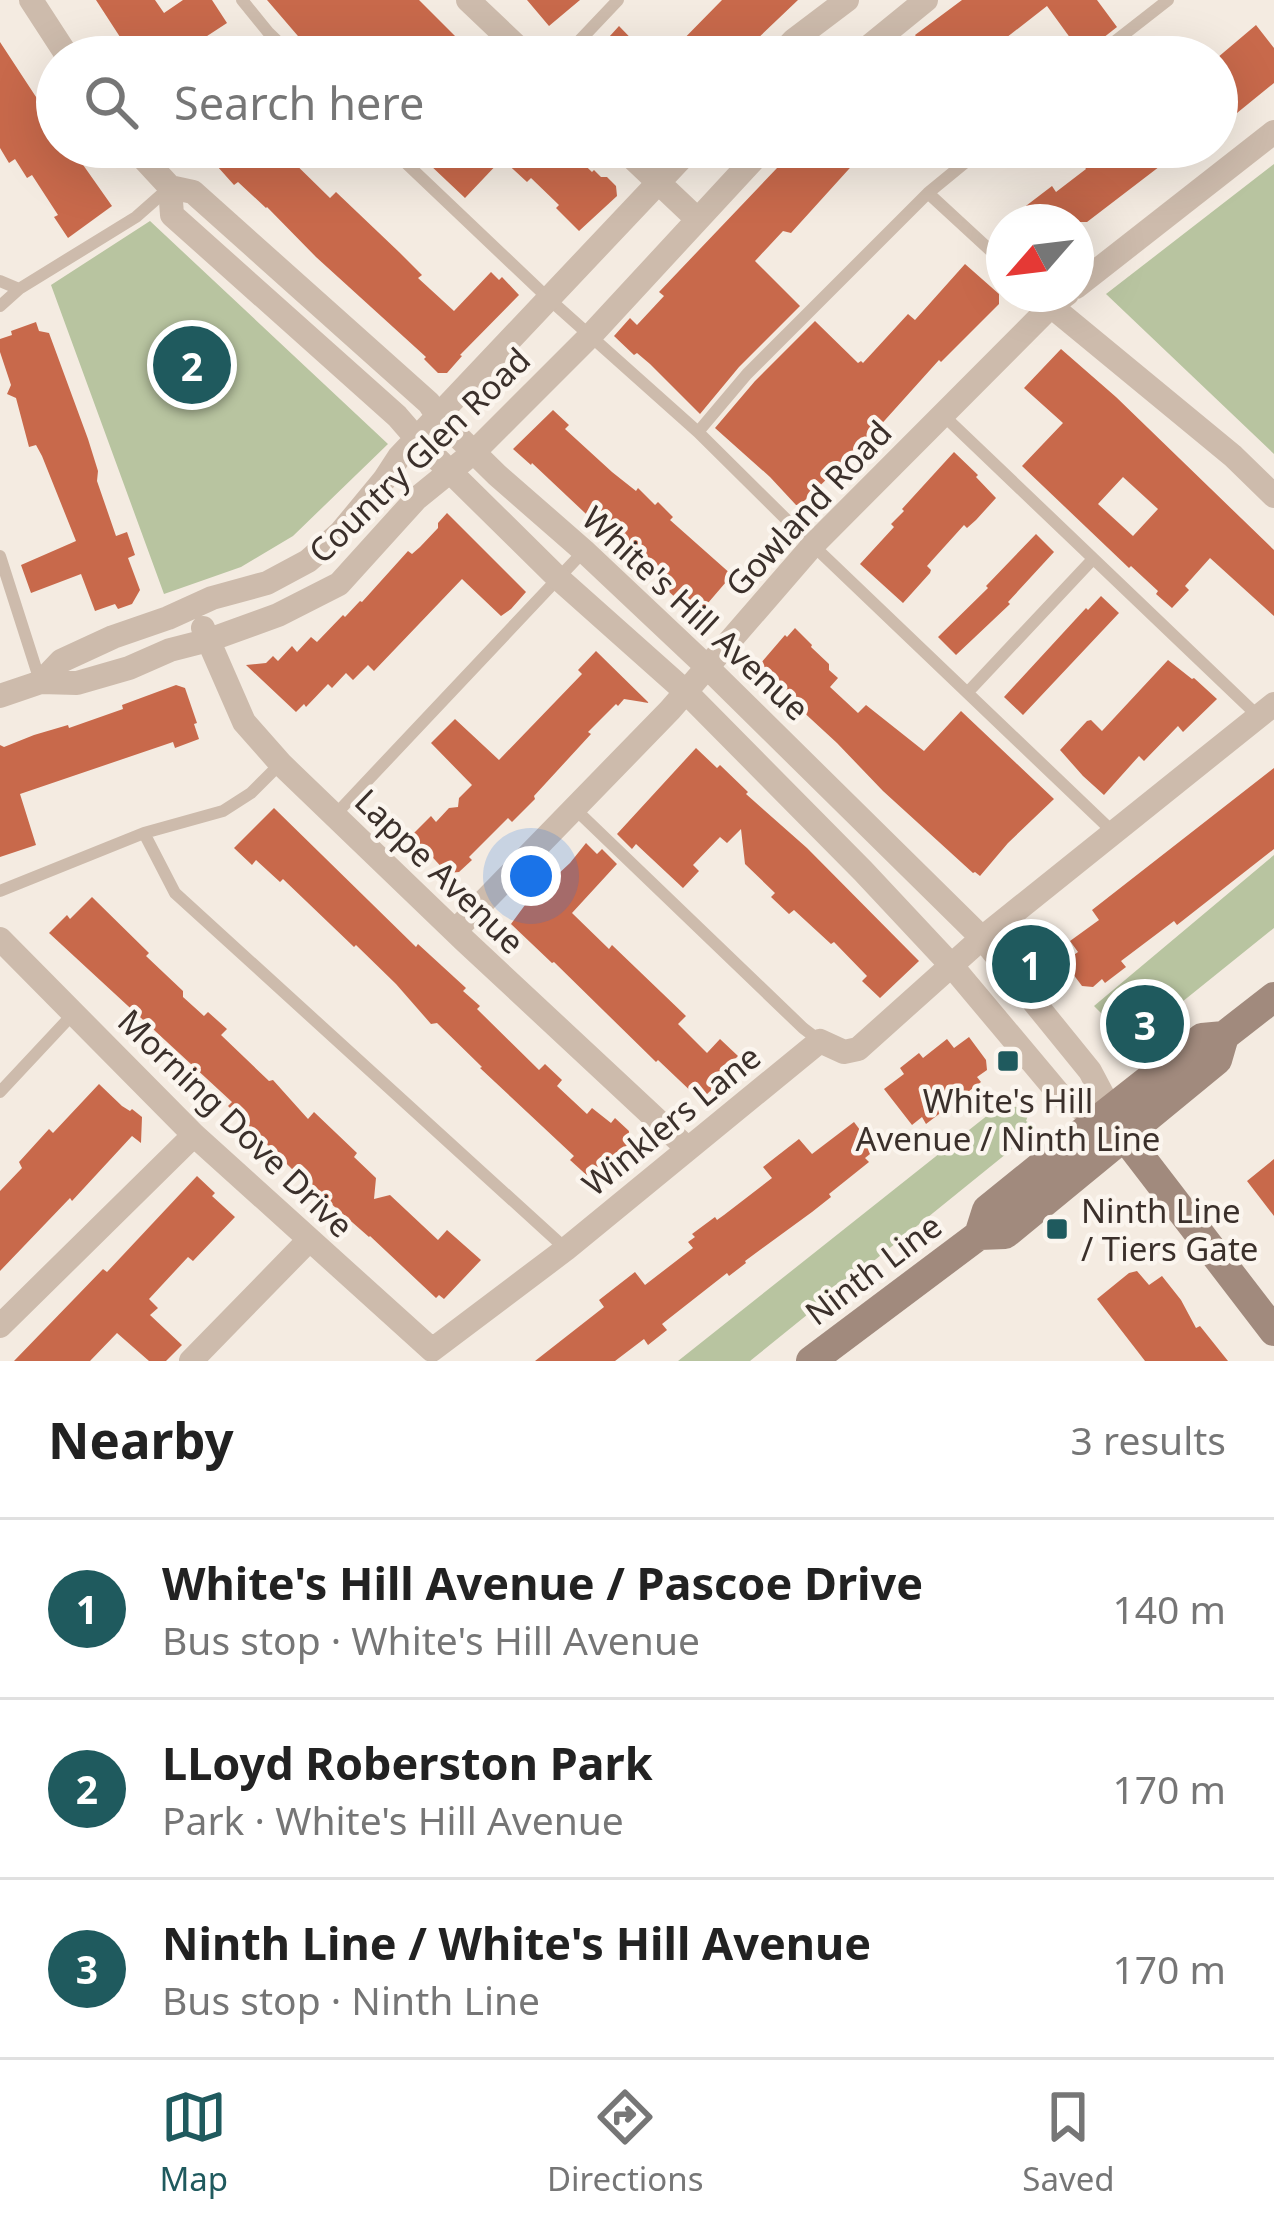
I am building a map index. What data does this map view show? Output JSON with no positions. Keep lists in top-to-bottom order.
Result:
{
  "streets": {
    "main road": ["Ninth Line"],
    "street": [
      "Country Glen Road",
      "Gowland Road",
      "White's Hill Avenue",
      "Lappe Avenue",
      "Winklers Lane",
      "Morning Dove Drive"
    ]
  },
  "crossings": [
    ["Country Glen Road", "White's Hill Avenue"],
    ["Country Glen Road", "Lappe Avenue"],
    ["Gowland Road", "White's Hill Avenue"],
    ["Gowland Road", "Lappe Avenue"],
    ["White's Hill Avenue", "Ninth Line"],
    ["Lappe Avenue", "Winklers Lane"],
    ["Winklers Lane", "Morning Dove Drive"]
  ],
  "places": {
    "transit": ["White's Hill Avenue / Ninth Line", "Ninth Line / Tiers Gate"]
  },
  "north": "bottom left",
  "page": {
    "search": "Search here",
    "pins": ["2", "1", "3"],
    "heading": ["Nearby", "3 results"],
    "list": [
      {
        "mark": "1",
        "name": "White's Hill Avenue / Pascoe Drive",
        "note": "Bus stop · White's Hill Avenue",
        "value": "140 m"
      },
      {
        "mark": "2",
        "name": "LLoyd Roberston Park",
        "note": "Park · White's Hill Avenue",
        "value": "170 m"
      },
      {
        "mark": "3",
        "name": "Ninth Line / White's Hill Avenue",
        "note": "Bus stop · Ninth Line",
        "value": "170 m"
      }
    ],
    "nav": ["Map", "Directions", "Saved"]
  }
}
